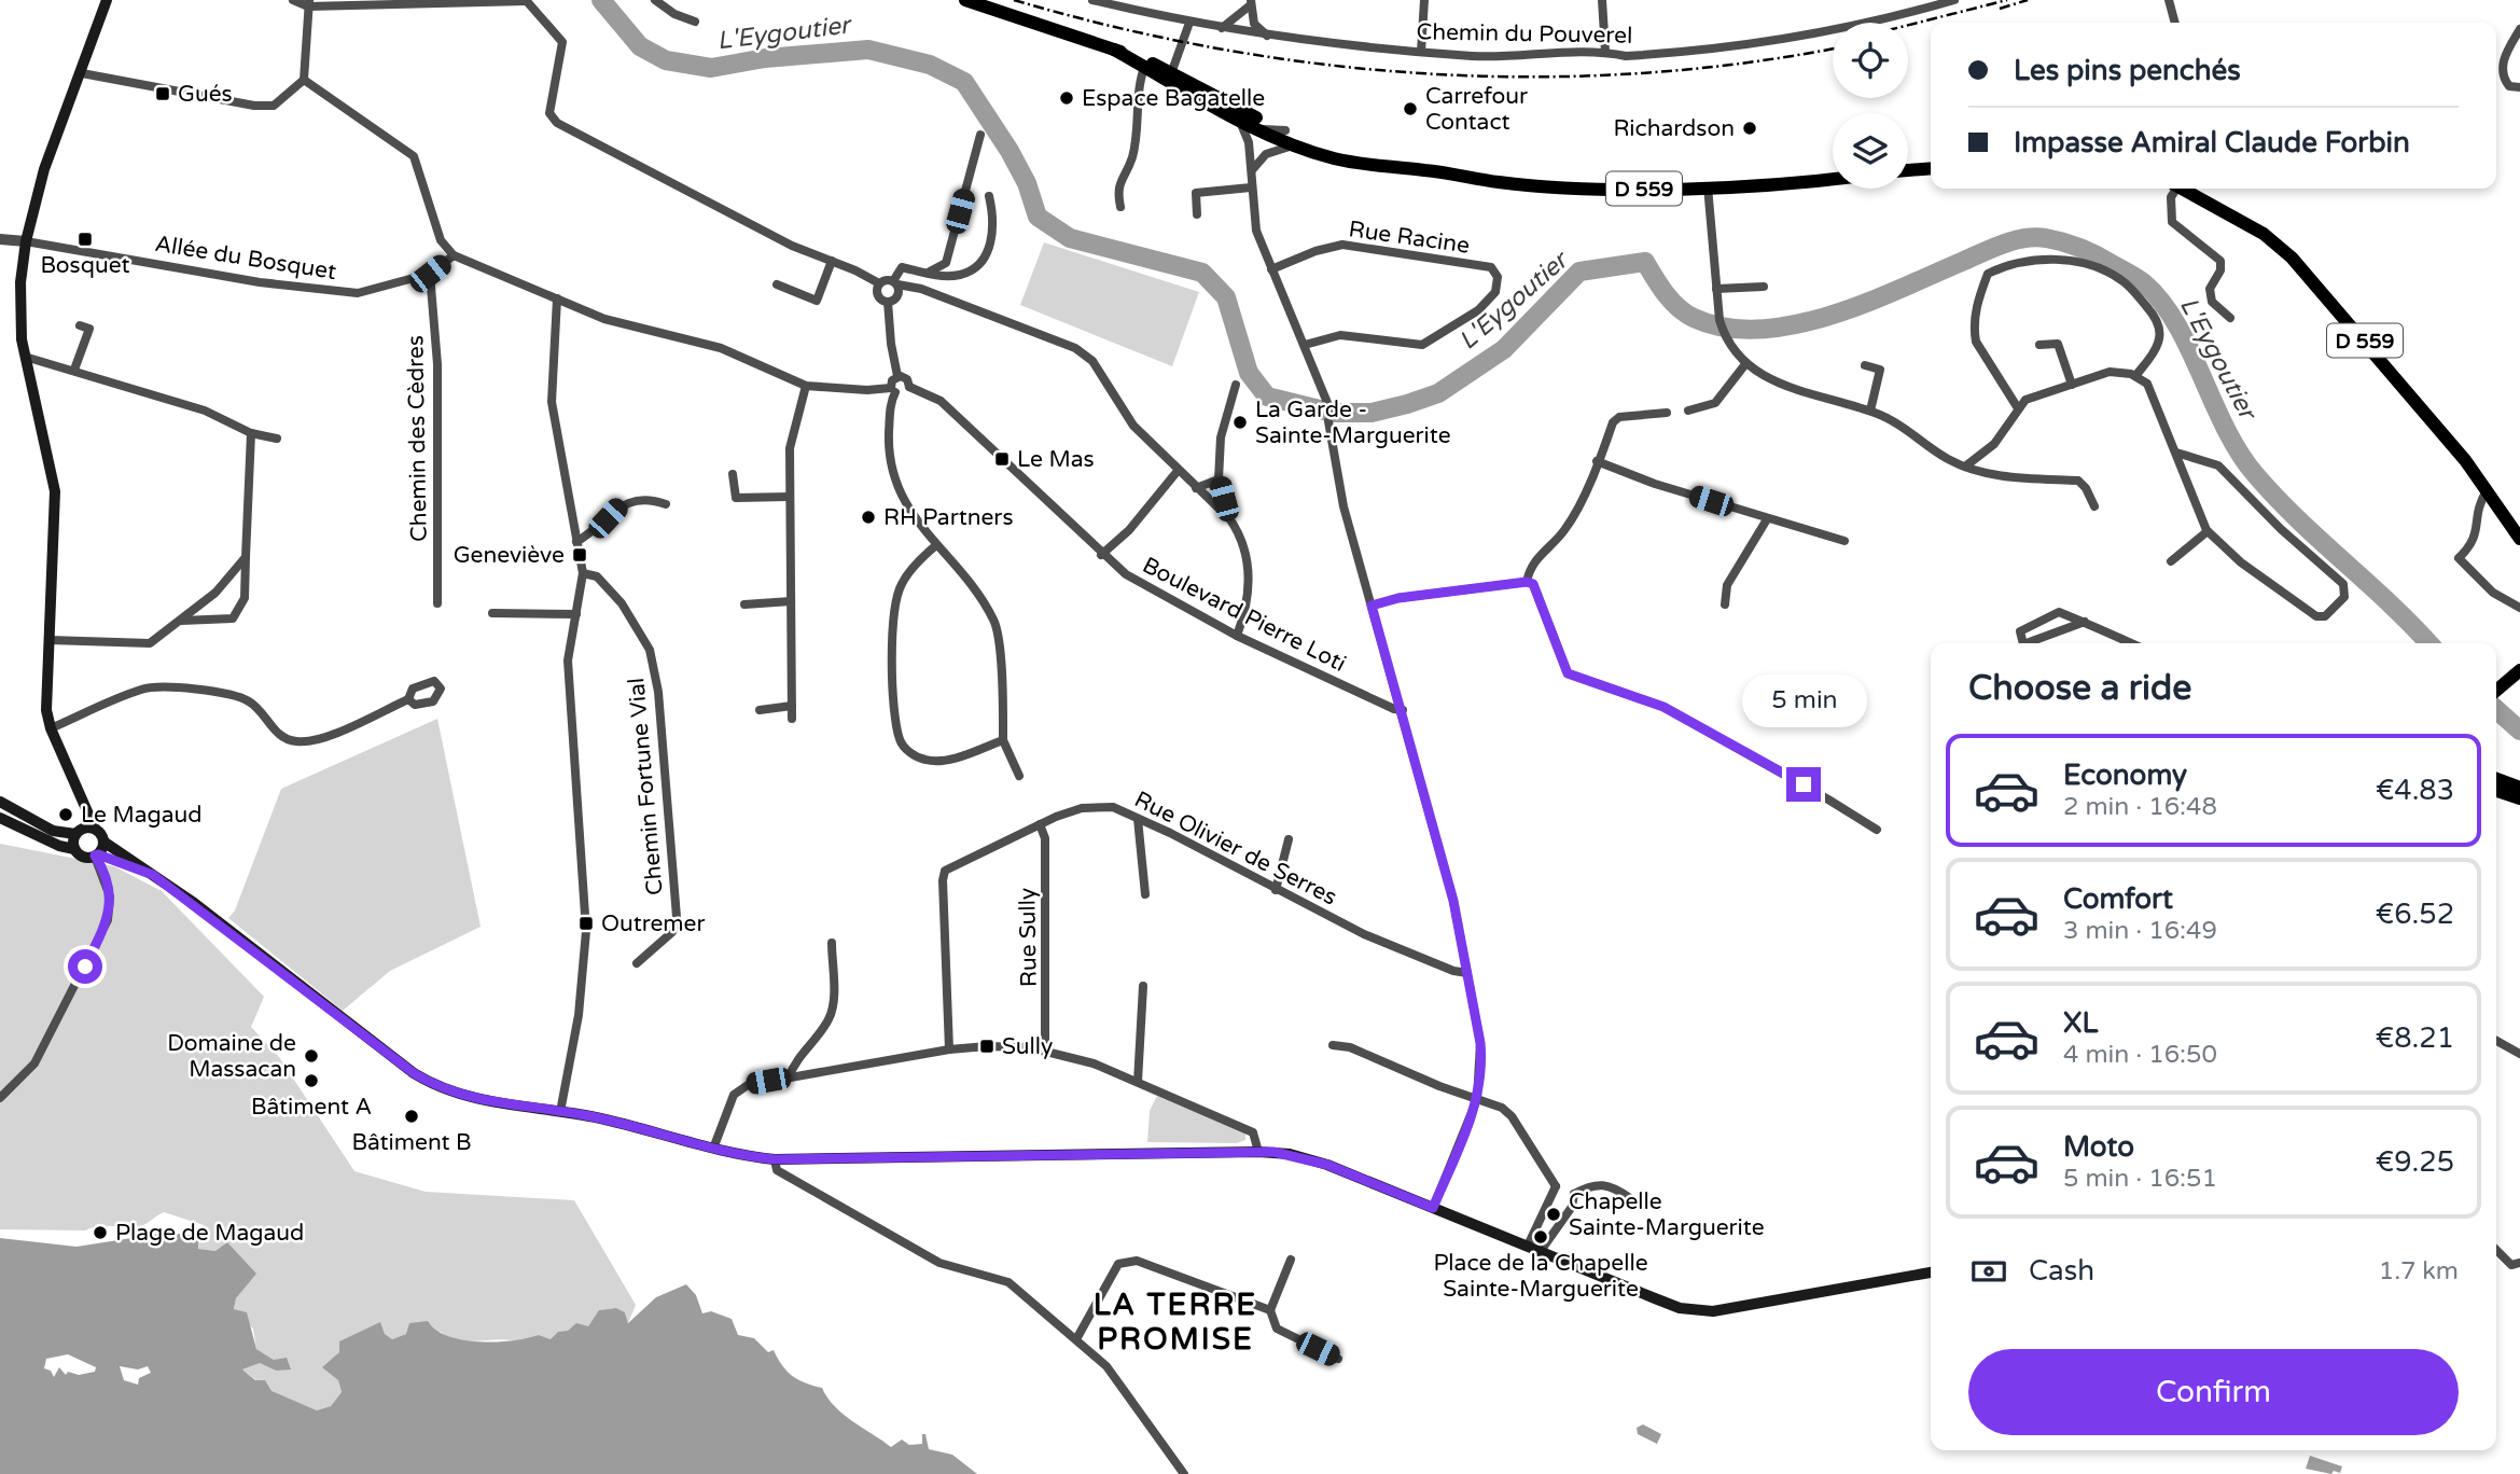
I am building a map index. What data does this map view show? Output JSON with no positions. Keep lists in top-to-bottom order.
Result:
{
  "streets": {
    "main road": ["D 559"],
    "street": [
      "Chemin du Pouverel",
      "Rue Racine",
      "Allée du Bosquet",
      "Chemin des Cèdres",
      "Boulevard Pierre Loti",
      "Chemin Fortune Vial",
      "Rue Olivier de Serres",
      "Rue Sully"
    ]
  },
  "crossings": [
    ["Allée du Bosquet", "Chemin des Cèdres"],
    ["Rue Olivier de Serres", "Rue Sully"]
  ],
  "districts": ["LA TERRE PROMISE"],
  "water": ["L'Eygoutier"],
  "places": {
    "transit": [
      "Gués",
      "Bosquet",
      "Le Mas",
      "Geneviève",
      "Outremer",
      "Sully"
    ],
    "other": [
      "Espace Bagatelle",
      "Carrefour Contact",
      "Richardson",
      "La Garde - Sainte-Marguerite",
      "RH Partners",
      "Le Magaud",
      "Domaine de Massacan",
      "Bâtiment A",
      "Bâtiment B",
      "Chapelle Sainte-Marguerite",
      "Plage de Magaud",
      "Place de la Chapelle Sainte-Marguerite"
    ]
  },
  "page": {
    "banner": ["Les pins penchés", "Impasse Amiral Claude Forbin"],
    "heading": "Choose a ride",
    "bubble": "5 min",
    "list": [
      {
        "name": "Economy",
        "note": "2 min · 16:48",
        "value": "€4.83"
      },
      {
        "name": "Comfort",
        "note": "3 min · 16:49",
        "value": "€6.52"
      },
      {
        "name": "XL",
        "note": "4 min · 16:50",
        "value": "€8.21"
      },
      {
        "name": "Moto",
        "note": "5 min · 16:51",
        "value": "€9.25"
      }
    ],
    "pay": ["Cash", "1.7 km"],
    "buttons": "Confirm"
  }
}
